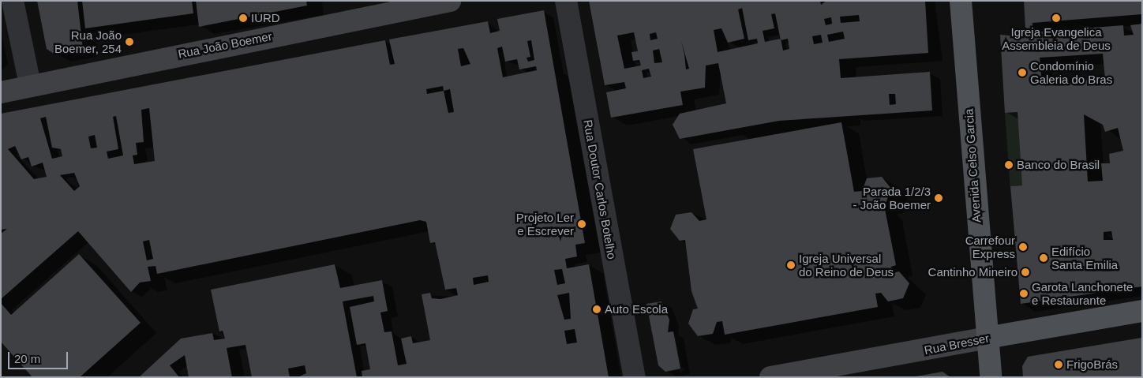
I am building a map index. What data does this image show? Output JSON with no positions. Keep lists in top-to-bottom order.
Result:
{
  "streets": {
    "main road": ["Rua João Boemer", "Avenida Celso Garcia", "Rua Bresser"],
    "street": ["Rua Doutor Carlos Botelho"]
  },
  "crossings": [
    ["Avenida Celso Garcia", "Rua Bresser"]
  ],
  "places": [
    "IURD",
    "Igreja Evangelica Assembleia de Deus",
    "Rua João Boemer, 254",
    "Condomínio Galeria do Bras",
    "Banco do Brasil",
    "Parada 1/2/3 - João Boemer",
    "Projeto Ler e Escrever",
    "Carrefour Express",
    "Edifício Santa Emilia",
    "Igreja Universal do Reino de Deus",
    "Cantinho Mineiro",
    "Garota Lanchonete e Restaurante",
    "Auto Escola",
    "FrigoBrás"
  ],
  "scale_bar": "20 m"
}
